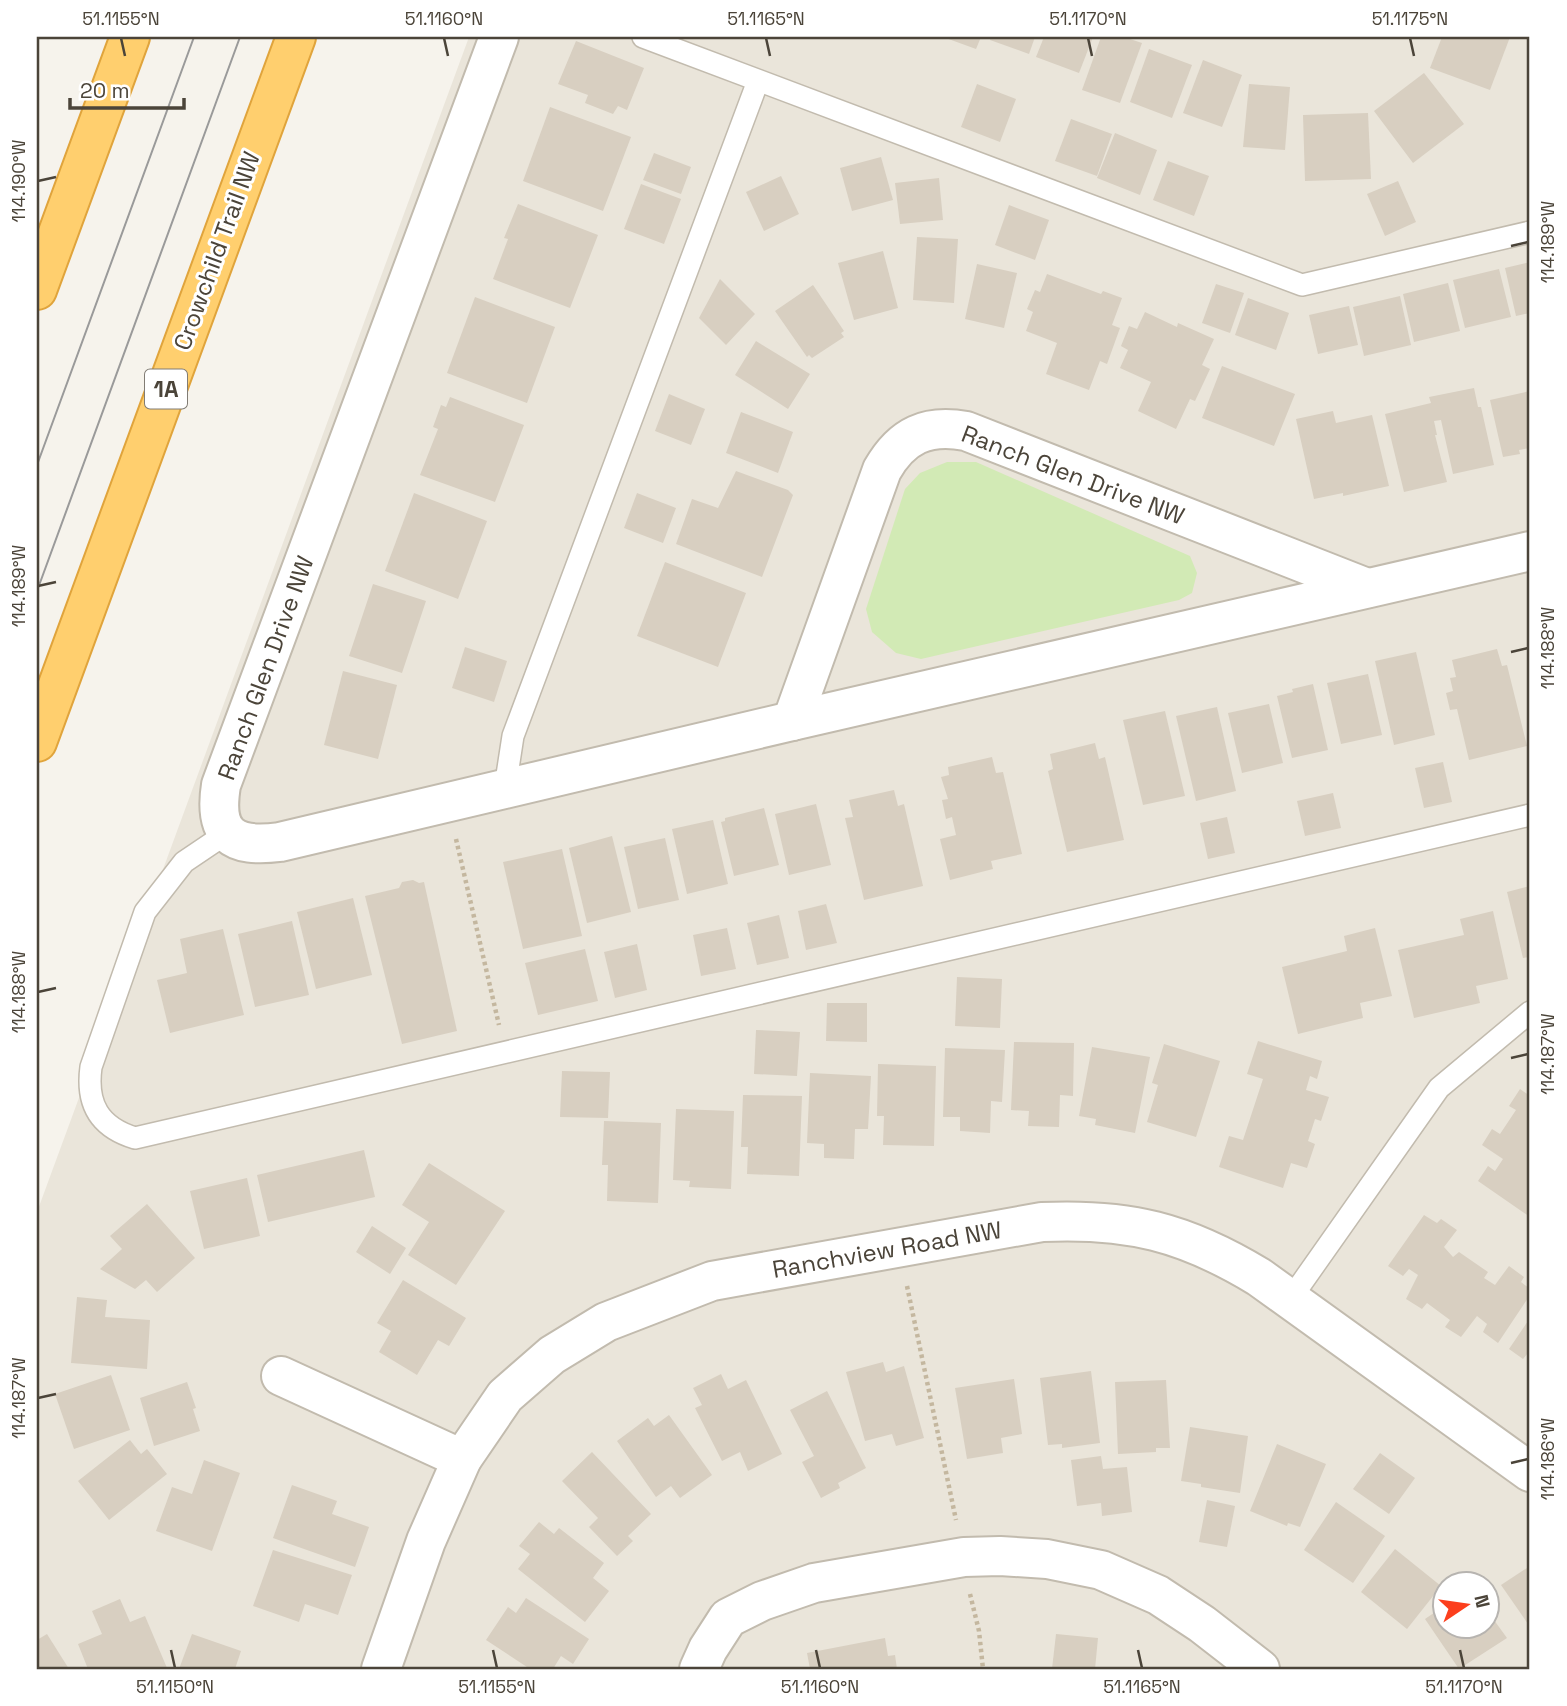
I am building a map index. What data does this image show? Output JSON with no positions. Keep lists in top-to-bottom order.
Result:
{
  "streets": {
    "highway": ["Crowchild Trail NW", "1A"],
    "street": ["Ranch Glen Drive NW", "Ranchview Road NW"]
  },
  "scale_bar": "20 m",
  "north": "right",
  "coordinates": [
    "51.1155°N",
    "51.1160°N",
    "51.1165°N",
    "51.1170°N",
    "51.1175°N",
    "114.190°W",
    "114.189°W",
    "114.188°W",
    "114.187°W",
    "114.186°W",
    "51.1150°N"
  ]
}
